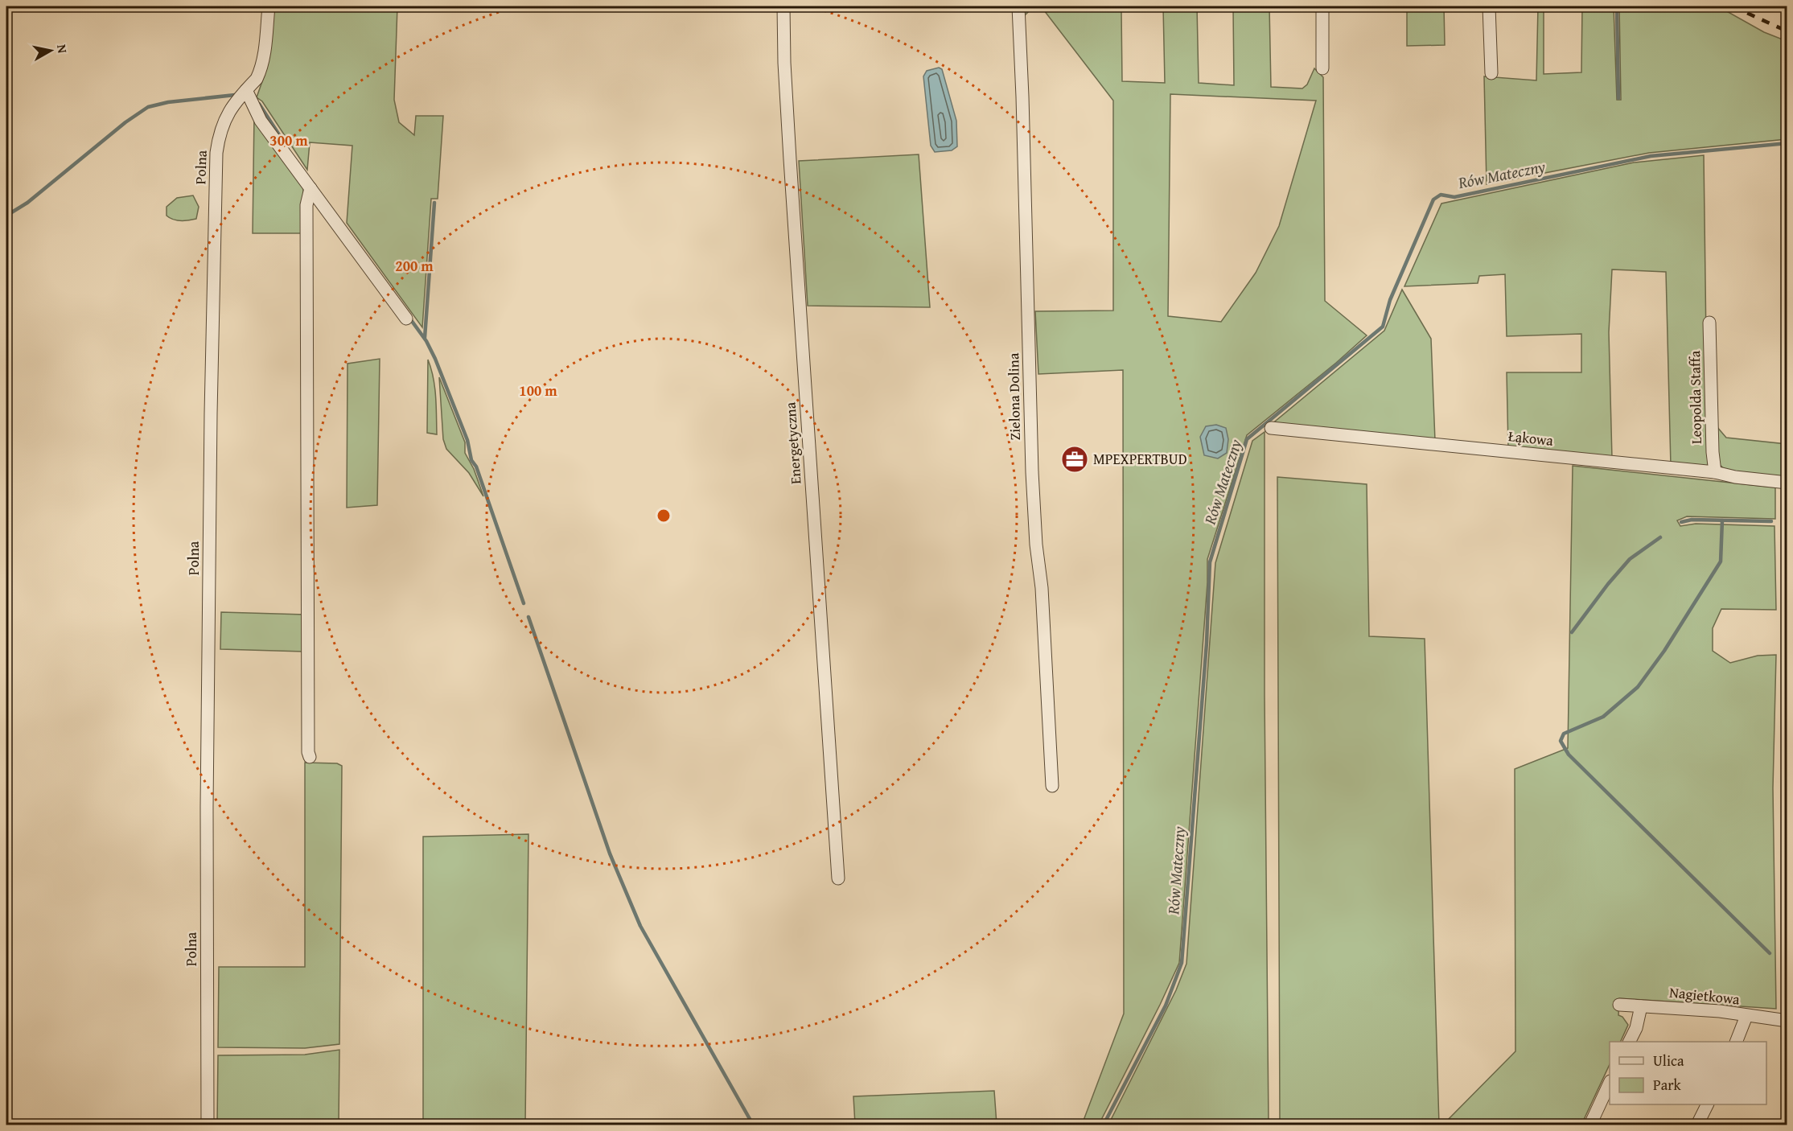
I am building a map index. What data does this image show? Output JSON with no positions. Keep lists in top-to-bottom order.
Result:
{
  "streets": {
    "street": [
      "Polna",
      "Zielona Dolina",
      "Leopolda Staffa",
      "Łąkowa",
      "Energetyczna",
      "Nagietkowa"
    ]
  },
  "crossings": [
    ["Leopolda Staffa", "Łąkowa"]
  ],
  "water": ["Rów Mateczny"],
  "places": {
    "office": ["MPEXPERTBUD"]
  },
  "legend": ["Ulica", "Park"],
  "north": "right",
  "rings": ["300 m", "200 m", "100 m"]
}
